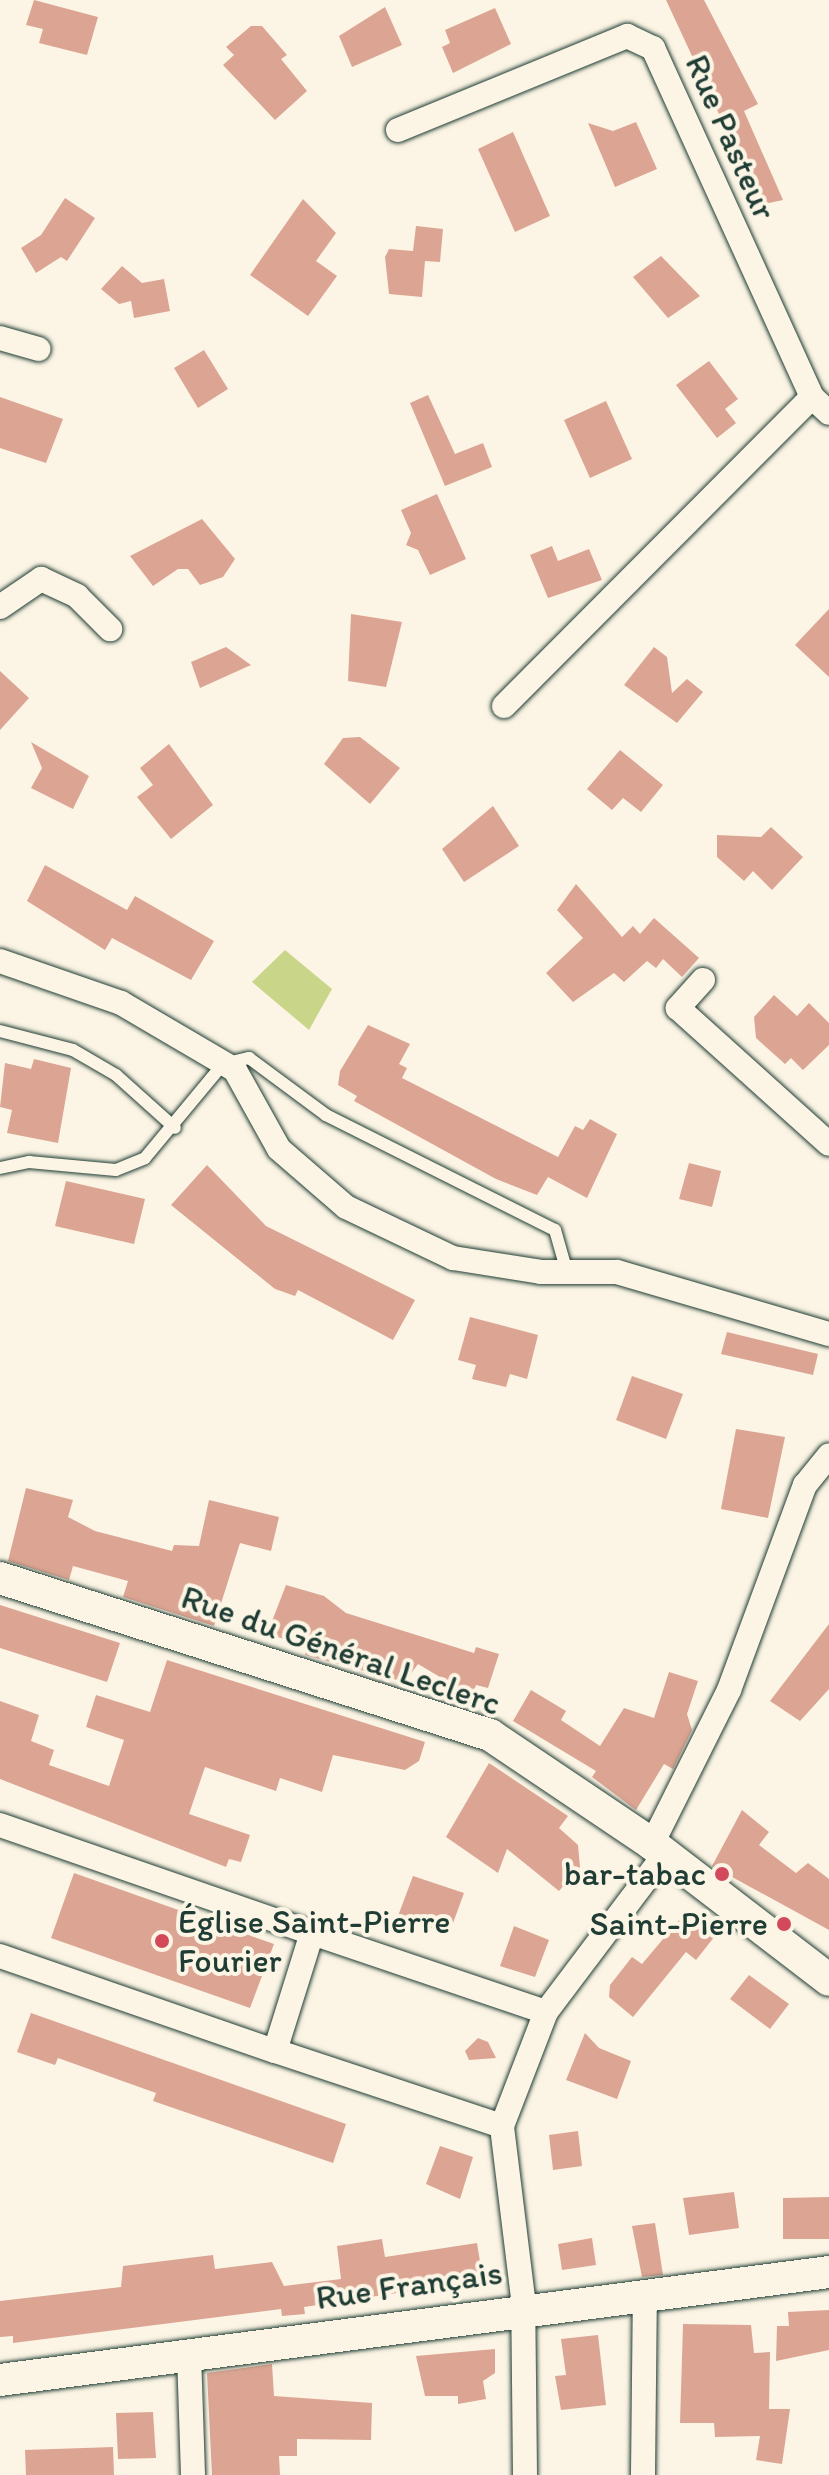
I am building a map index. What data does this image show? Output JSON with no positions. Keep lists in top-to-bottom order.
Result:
{
  "streets": {
    "main road": ["Rue du Général Leclerc", "Rue Français"],
    "street": ["Rue Pasteur"]
  },
  "places": ["bar-tabac", "Saint-Pierre", "Église Saint-Pierre Fourier"]
}
